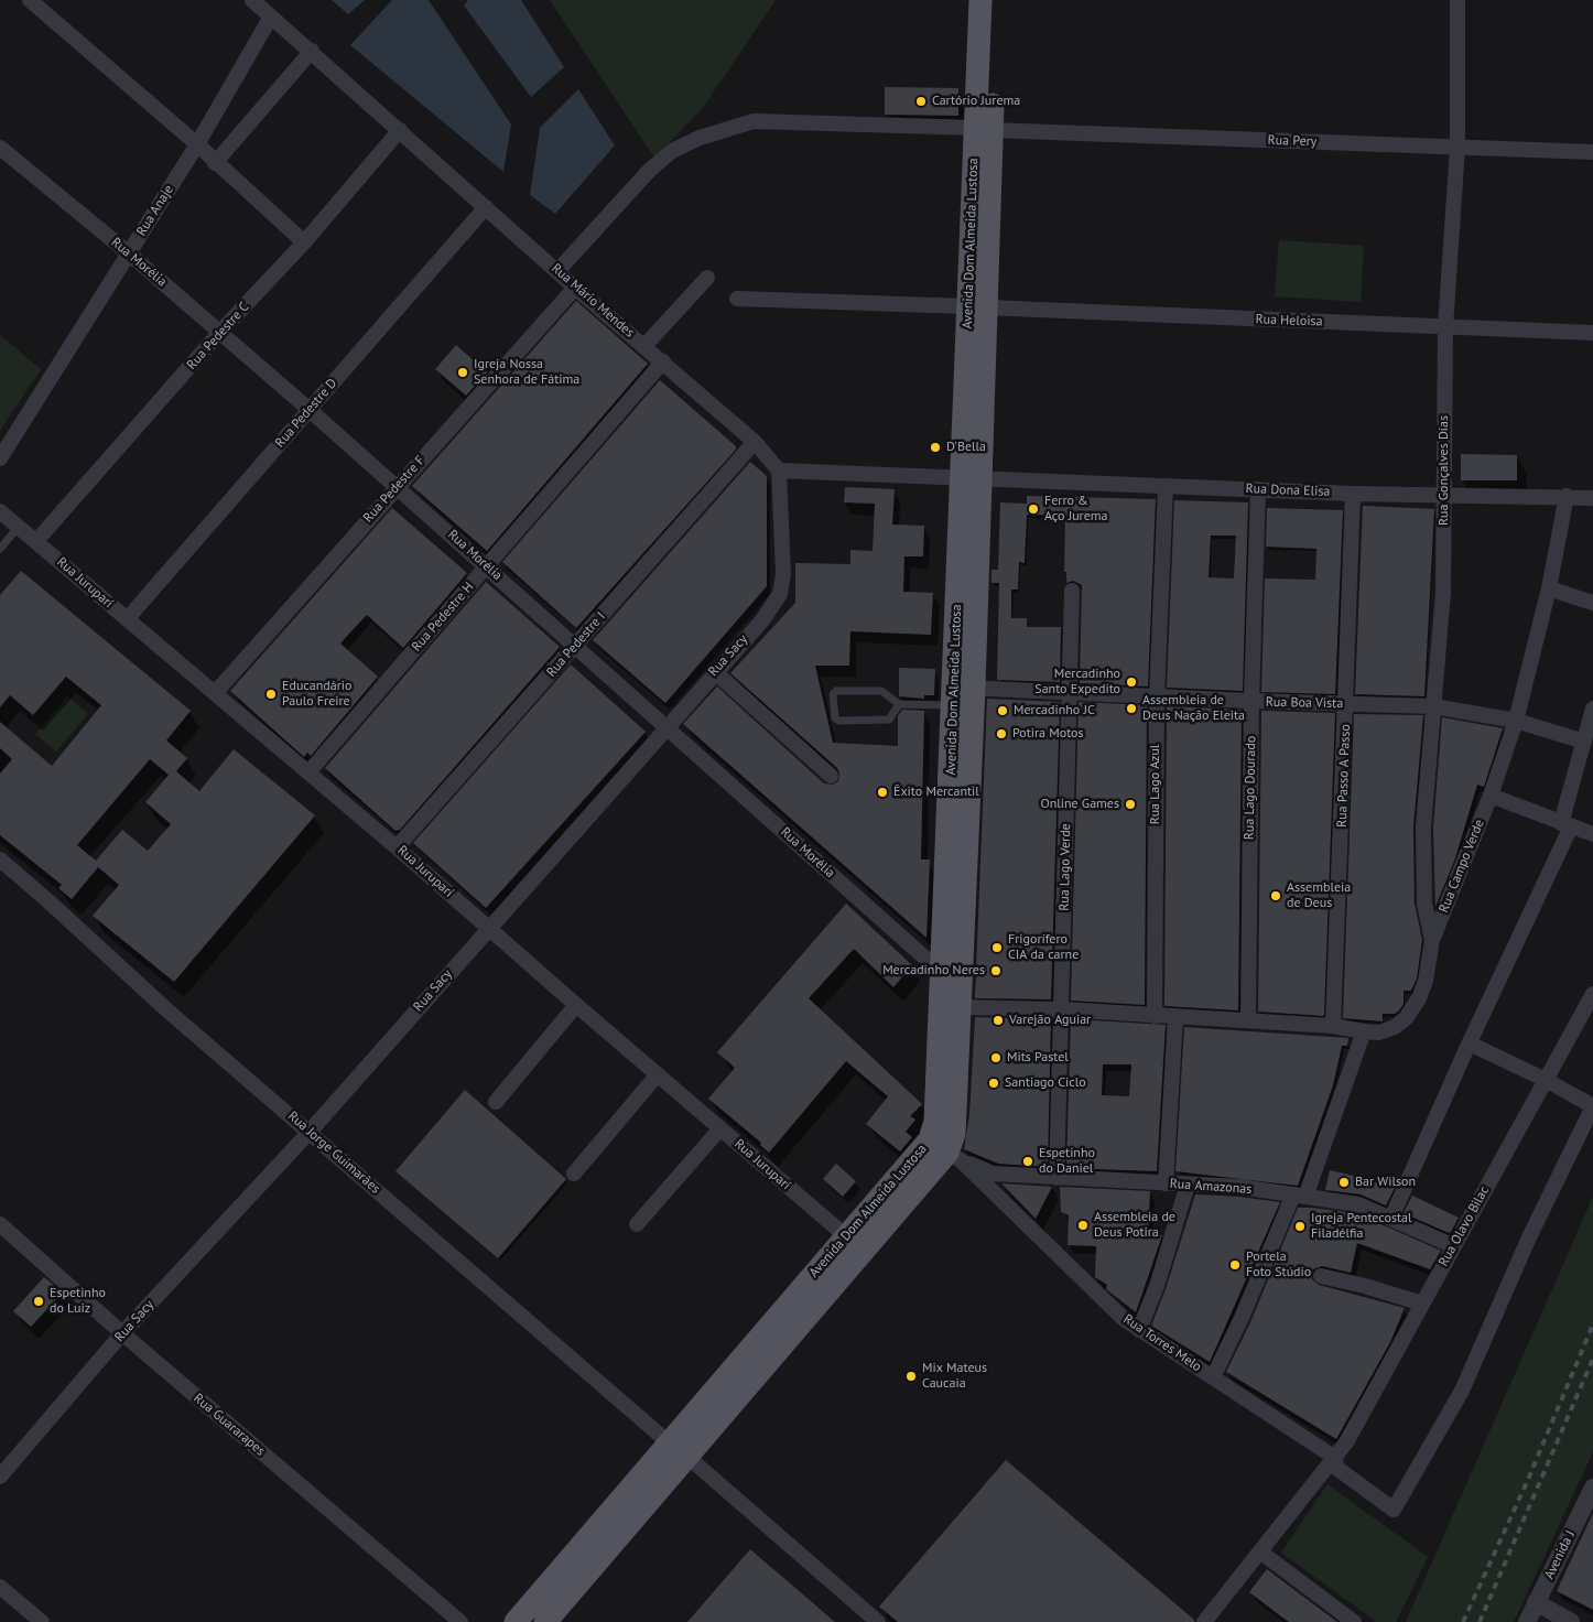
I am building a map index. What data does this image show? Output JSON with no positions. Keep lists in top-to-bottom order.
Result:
{
  "streets": {
    "main road": ["Avenida Dom Almeida Lustosa"],
    "street": [
      "Rua Pery",
      "Rua Anaje",
      "Rua Morélia",
      "Rua Mário Mendes",
      "Rua Heloisa",
      "Rua Pedestre C",
      "Rua Pedestre D",
      "Rua Gonçalves Días",
      "Rua Pedestre F",
      "Rua Dona Elisa",
      "Rua Juruparí",
      "Rua Pedestre H",
      "Rua Pedestre I",
      "Rua Sacy",
      "Rua Boa Vista",
      "Rua Passo A Passo",
      "Rua Lago Azul",
      "Rua Lago Dourado",
      "Rua Campo Verde",
      "Rua Lago Verde",
      "Rua Jorge Guimarães",
      "Rua Amazonas",
      "Rua Olavo Bilac",
      "Rua Torres Melo",
      "Rua Guararapes",
      "Avenida J"
    ]
  },
  "crossings": [
    ["Rua Pery", "Avenida Dom Almeida Lustosa"],
    ["Rua Pery", "Rua Mário Mendes"],
    ["Rua Pery", "Rua Gonçalves Días"],
    ["Rua Anaje", "Rua Morélia"],
    ["Rua Anaje", "Rua Mário Mendes"],
    ["Avenida Dom Almeida Lustosa", "Rua Morélia"],
    ["Avenida Dom Almeida Lustosa", "Rua Heloisa"],
    ["Avenida Dom Almeida Lustosa", "Rua Dona Elisa"],
    ["Avenida Dom Almeida Lustosa", "Rua Juruparí"],
    ["Avenida Dom Almeida Lustosa", "Rua Boa Vista"],
    ["Avenida Dom Almeida Lustosa", "Rua Campo Verde"],
    ["Avenida Dom Almeida Lustosa", "Rua Jorge Guimarães"],
    ["Avenida Dom Almeida Lustosa", "Rua Amazonas"],
    ["Avenida Dom Almeida Lustosa", "Rua Torres Melo"],
    ["Rua Morélia", "Rua Pedestre C"],
    ["Rua Morélia", "Rua Pedestre D"],
    ["Rua Morélia", "Rua Pedestre F"],
    ["Rua Morélia", "Rua Pedestre H"],
    ["Rua Morélia", "Rua Pedestre I"],
    ["Rua Morélia", "Rua Sacy"],
    ["Rua Mário Mendes", "Rua Pedestre C"],
    ["Rua Mário Mendes", "Rua Pedestre D"],
    ["Rua Mário Mendes", "Rua Pedestre F"],
    ["Rua Mário Mendes", "Rua Pedestre H"],
    ["Rua Mário Mendes", "Rua Pedestre I"],
    ["Rua Mário Mendes", "Rua Sacy"],
    ["Rua Heloisa", "Rua Gonçalves Días"],
    ["Rua Pedestre C", "Rua Juruparí"],
    ["Rua Pedestre D", "Rua Juruparí"],
    ["Rua Gonçalves Días", "Rua Dona Elisa"],
    ["Rua Gonçalves Días", "Rua Boa Vista"],
    ["Rua Gonçalves Días", "Rua Campo Verde"],
    ["Rua Pedestre F", "Rua Juruparí"],
    ["Rua Dona Elisa", "Rua Passo A Passo"],
    ["Rua Dona Elisa", "Rua Lago Azul"],
    ["Rua Dona Elisa", "Rua Lago Dourado"],
    ["Rua Dona Elisa", "Rua Campo Verde"],
    ["Rua Juruparí", "Rua Pedestre H"],
    ["Rua Juruparí", "Rua Pedestre I"],
    ["Rua Juruparí", "Rua Sacy"],
    ["Rua Sacy", "Rua Jorge Guimarães"],
    ["Rua Sacy", "Rua Guararapes"],
    ["Rua Boa Vista", "Rua Passo A Passo"],
    ["Rua Boa Vista", "Rua Lago Azul"],
    ["Rua Boa Vista", "Rua Lago Dourado"],
    ["Rua Boa Vista", "Rua Campo Verde"],
    ["Rua Boa Vista", "Rua Lago Verde"],
    ["Rua Passo A Passo", "Rua Campo Verde"],
    ["Rua Lago Azul", "Rua Campo Verde"],
    ["Rua Lago Dourado", "Rua Campo Verde"],
    ["Rua Campo Verde", "Rua Lago Verde"],
    ["Rua Lago Verde", "Rua Amazonas"],
    ["Rua Amazonas", "Rua Olavo Bilac"],
    ["Rua Amazonas", "Rua Torres Melo"],
    ["Rua Olavo Bilac", "Rua Torres Melo"]
  ],
  "places": [
    "Cartório Jurema",
    "Igreja Nossa Senhora de Fátima",
    "D'Bella",
    "Ferro & Aço Jurema",
    "Mercadinho Santo Expedito",
    "Educandário Paulo Freire",
    "Assembleia de Deus Nação Eleita",
    "Mercadinho JC",
    "Potira Motos",
    "Êxito Mercantil",
    "Online Games",
    "Assembleia de Deus",
    "Frigorífero CIA da carne",
    "Mercadinho Neres",
    "Varejão Aguiar",
    "Mits Pastel",
    "Santiago Ciclo",
    "Espetinho do Daniel",
    "Bar Wilson",
    "Assembleia de Deus Potira",
    "Igreja Pentecostal Filadélfia",
    "Portela Foto Stúdio",
    "Espetinho do Luiz",
    "Mix Mateus Caucaia"
  ]
}
